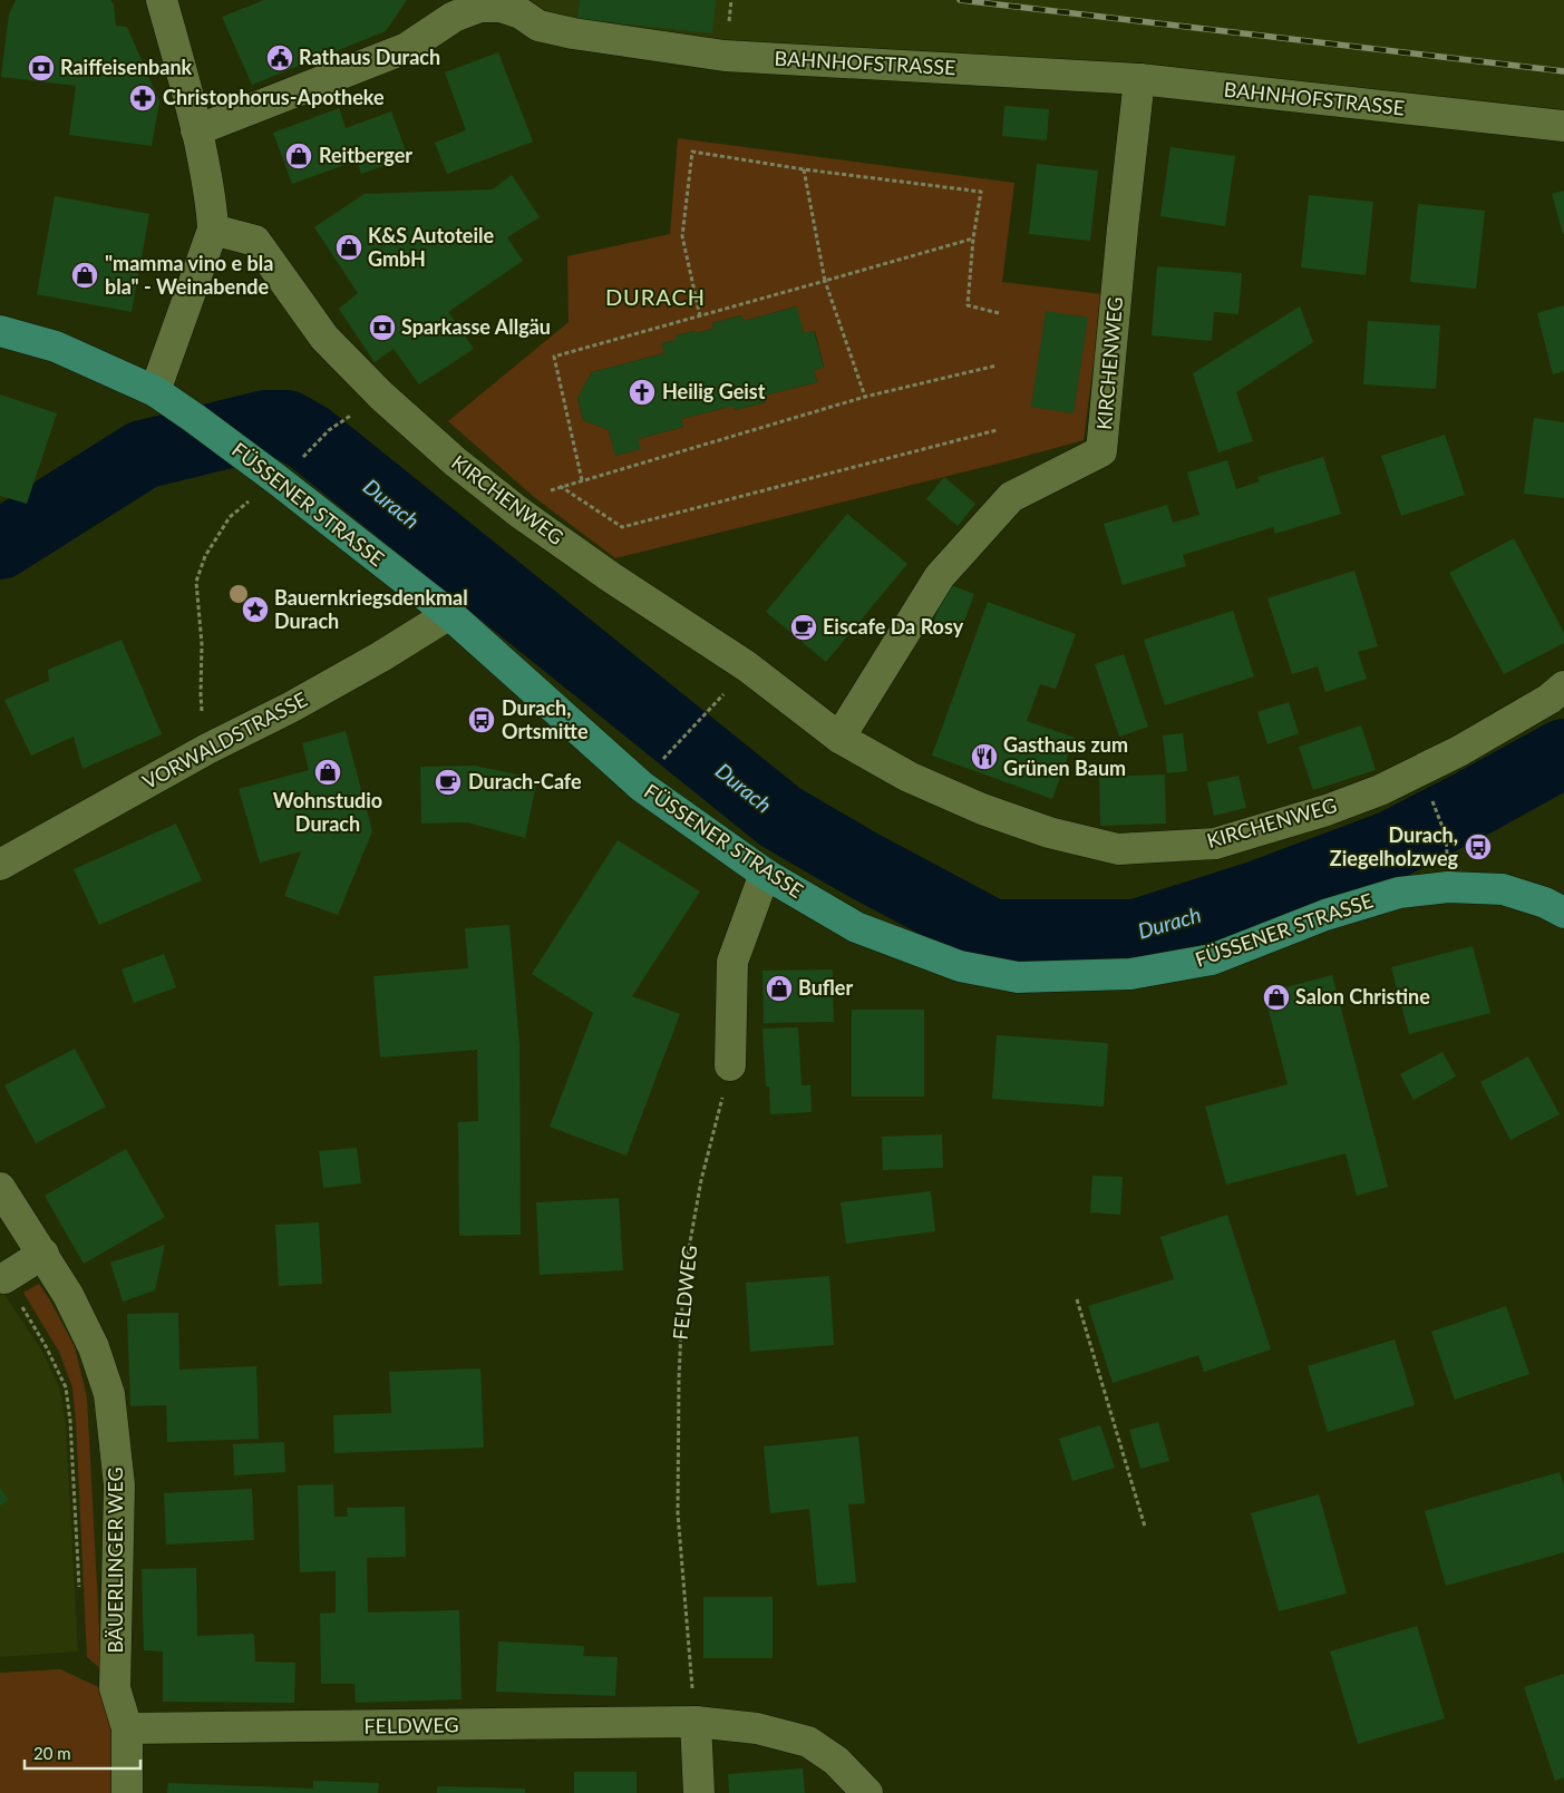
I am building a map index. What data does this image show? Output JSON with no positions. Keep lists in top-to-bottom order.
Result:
{
  "streets": {
    "main road": ["FÜSSENER STRASSE"],
    "street": [
      "BAHNHOFSTRASSE",
      "KIRCHENWEG",
      "VORWALDSTRASSE",
      "FELDWEG",
      "BÄUERLINGER WEG"
    ]
  },
  "crossings": [
    ["BAHNHOFSTRASSE", "KIRCHENWEG"],
    ["FÜSSENER STRASSE", "VORWALDSTRASSE"],
    ["FELDWEG", "BÄUERLINGER WEG"]
  ],
  "districts": ["DURACH"],
  "water": ["Durach"],
  "places": {
    "public building": ["Rathaus Durach"],
    "bank": ["Raiffeisenbank", "Sparkasse Allgäu"],
    "pharmacy": ["Christophorus-Apotheke"],
    "shop": [
      "Reitberger",
      "K&S Autoteile GmbH",
      "\"mamma vino e bla bla\" - Weinabende",
      "Wohnstudio Durach",
      "Bufler",
      "Salon Christine"
    ],
    "church": ["Heilig Geist"],
    "place": ["Bauernkriegsdenkmal Durach"],
    "cafe": ["Eiscafe Da Rosy", "Durach-Cafe"],
    "bus stop": ["Durach, Ortsmitte", "Durach, Ziegelholzweg"],
    "restaurant": ["Gasthaus zum Grünen Baum"]
  },
  "scale_bar": "20 m"
}
